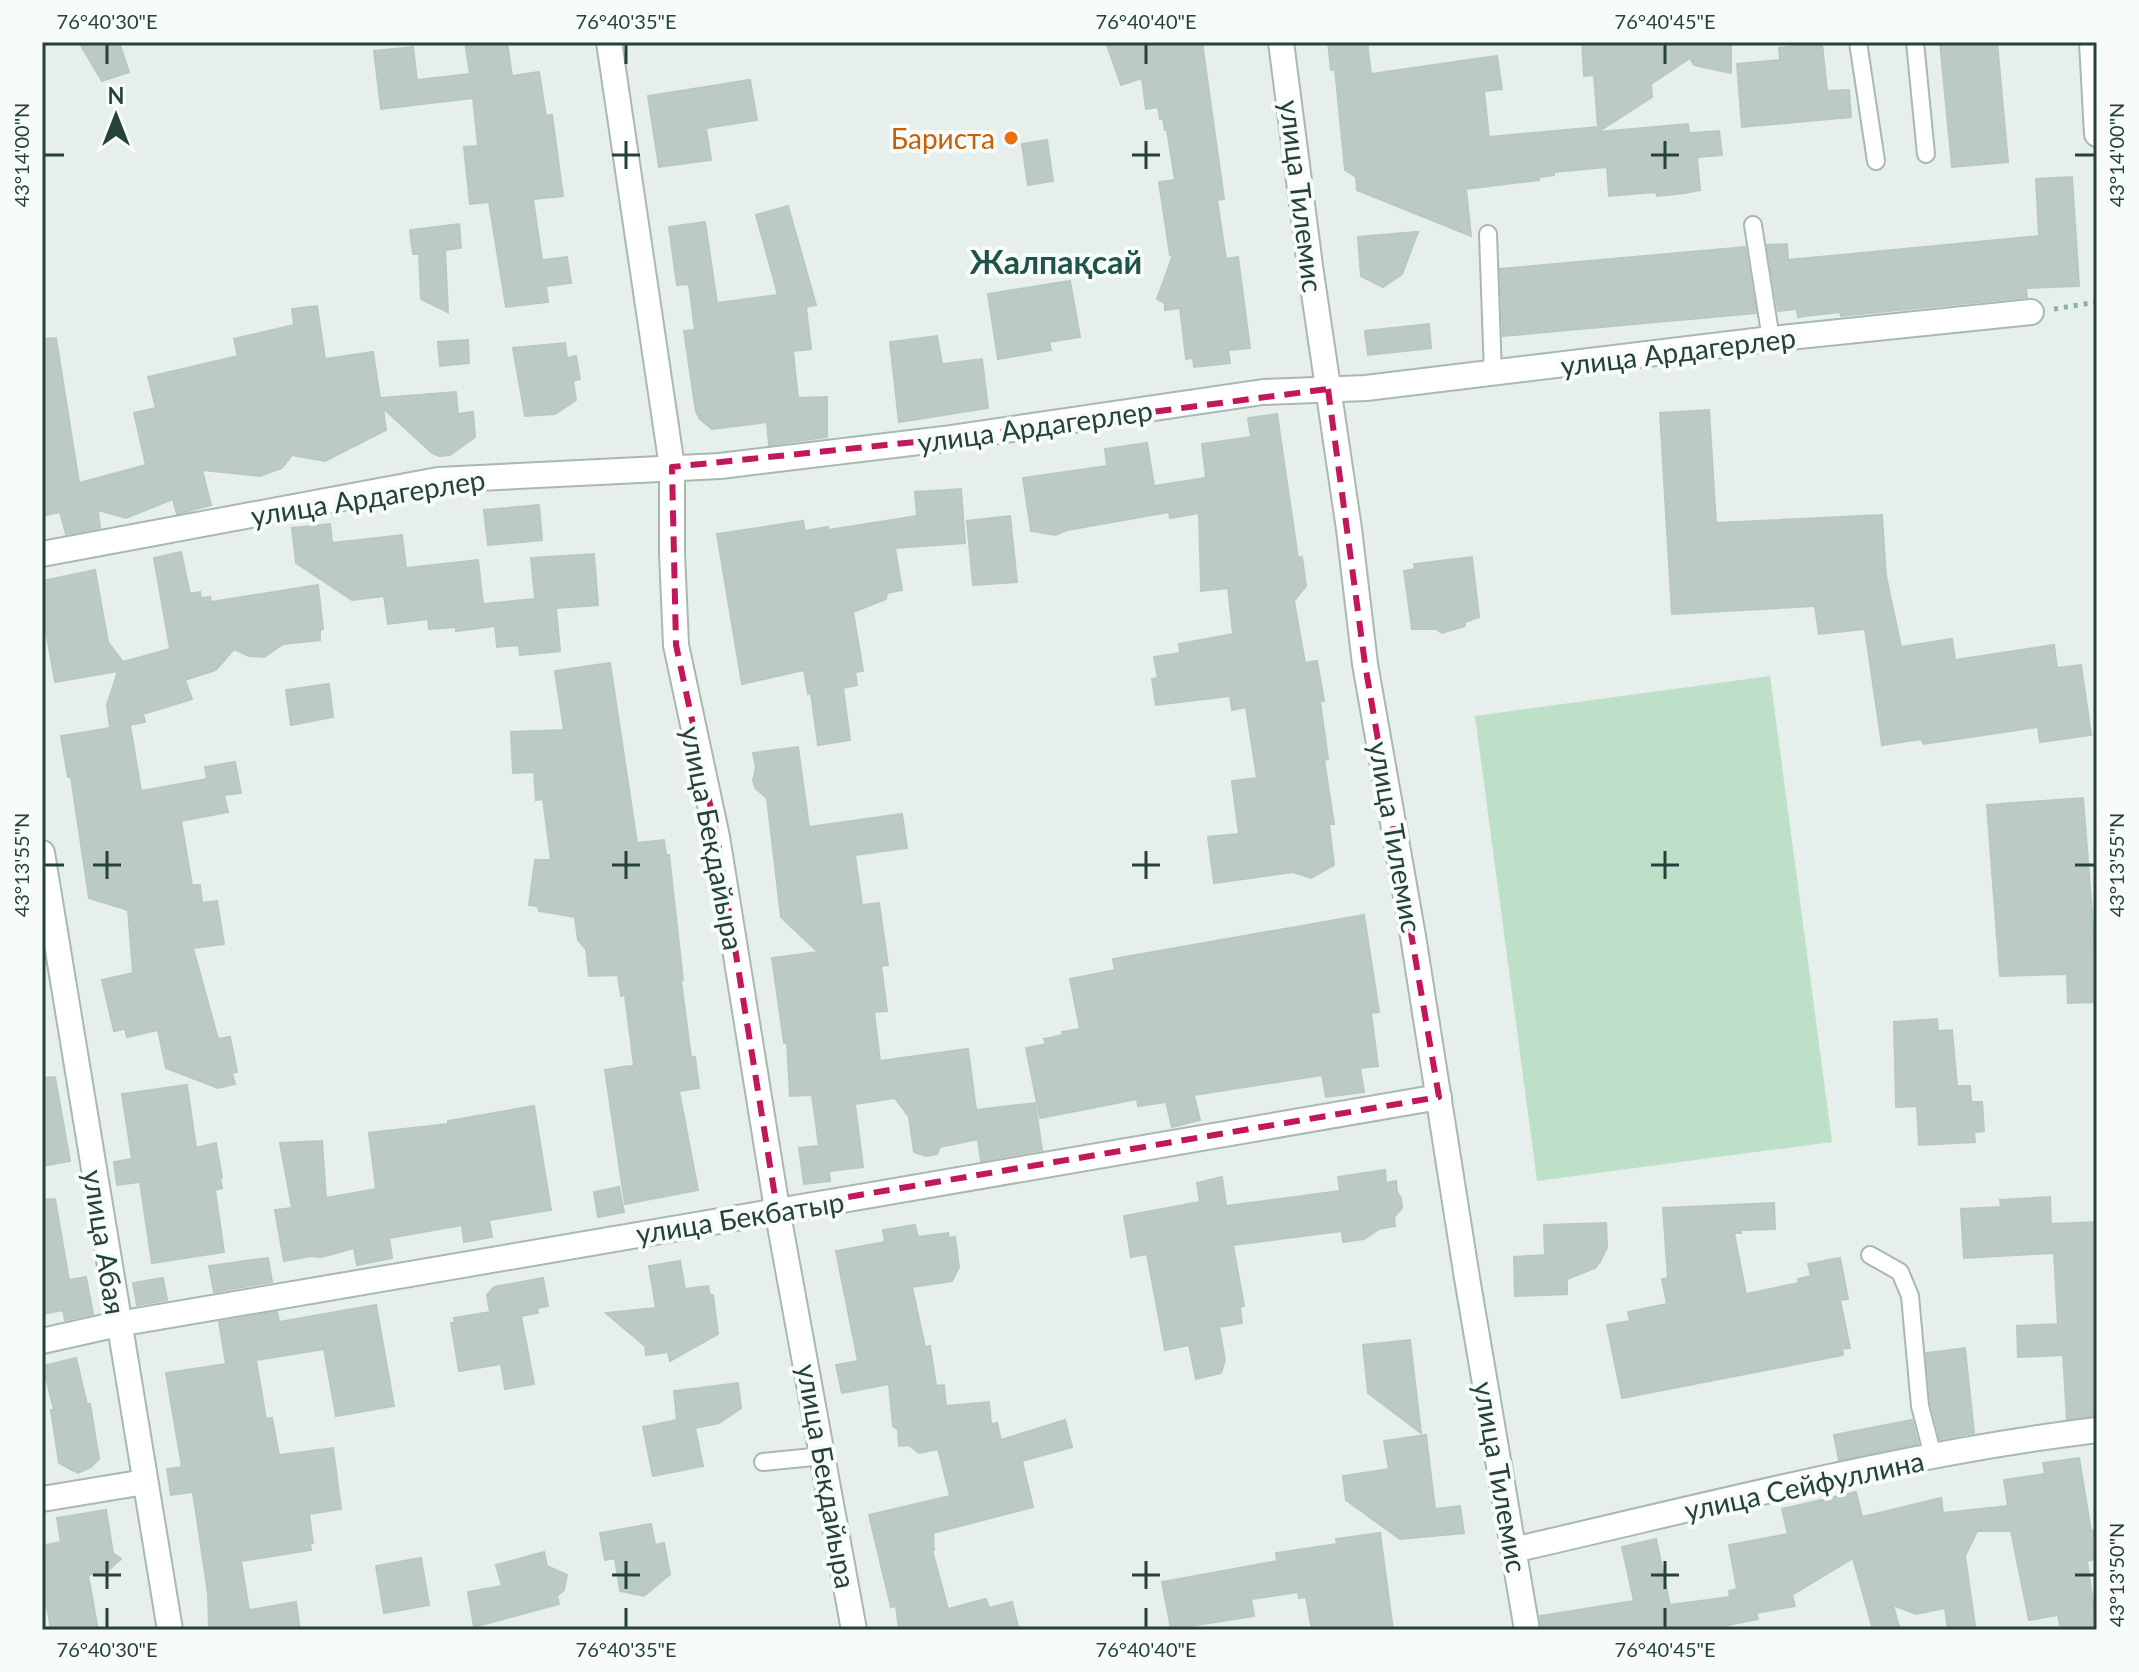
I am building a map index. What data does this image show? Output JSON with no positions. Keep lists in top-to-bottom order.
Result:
{
  "streets": {
    "street": [
      "улица Тилемис",
      "улица Ардагерлер",
      "улица Бекдайыра",
      "улица Бекбатыр",
      "улица Абая",
      "улица Сейфуллина"
    ]
  },
  "crossings": [
    ["улица Тилемис", "улица Ардагерлер"],
    ["улица Тилемис", "улица Бекбатыр"],
    ["улица Тилемис", "улица Сейфуллина"],
    ["улица Ардагерлер", "улица Бекдайыра"],
    ["улица Бекдайыра", "улица Бекбатыр"],
    ["улица Бекбатыр", "улица Абая"]
  ],
  "districts": ["Жалпақсай"],
  "places": ["Бариста"],
  "north": "top",
  "coordinates": [
    "76°40'30\"E",
    "76°40'35\"E",
    "76°40'40\"E",
    "76°40'45\"E",
    "43°14'00\"N",
    "43°13'55\"N",
    "43°13'50\"N"
  ]
}
